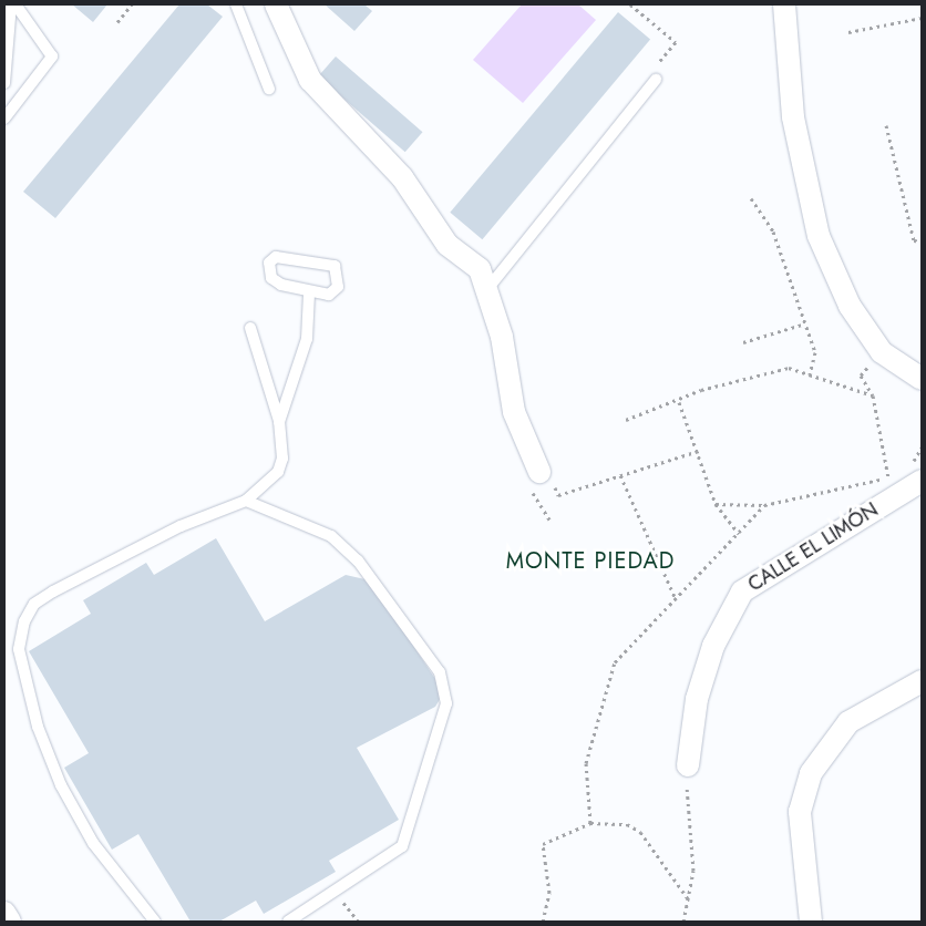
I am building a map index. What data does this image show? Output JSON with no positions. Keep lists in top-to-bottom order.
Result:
{
  "streets": {
    "street": ["CALLE EL LIMÓN"]
  },
  "districts": ["MONTE PIEDAD"]
}
